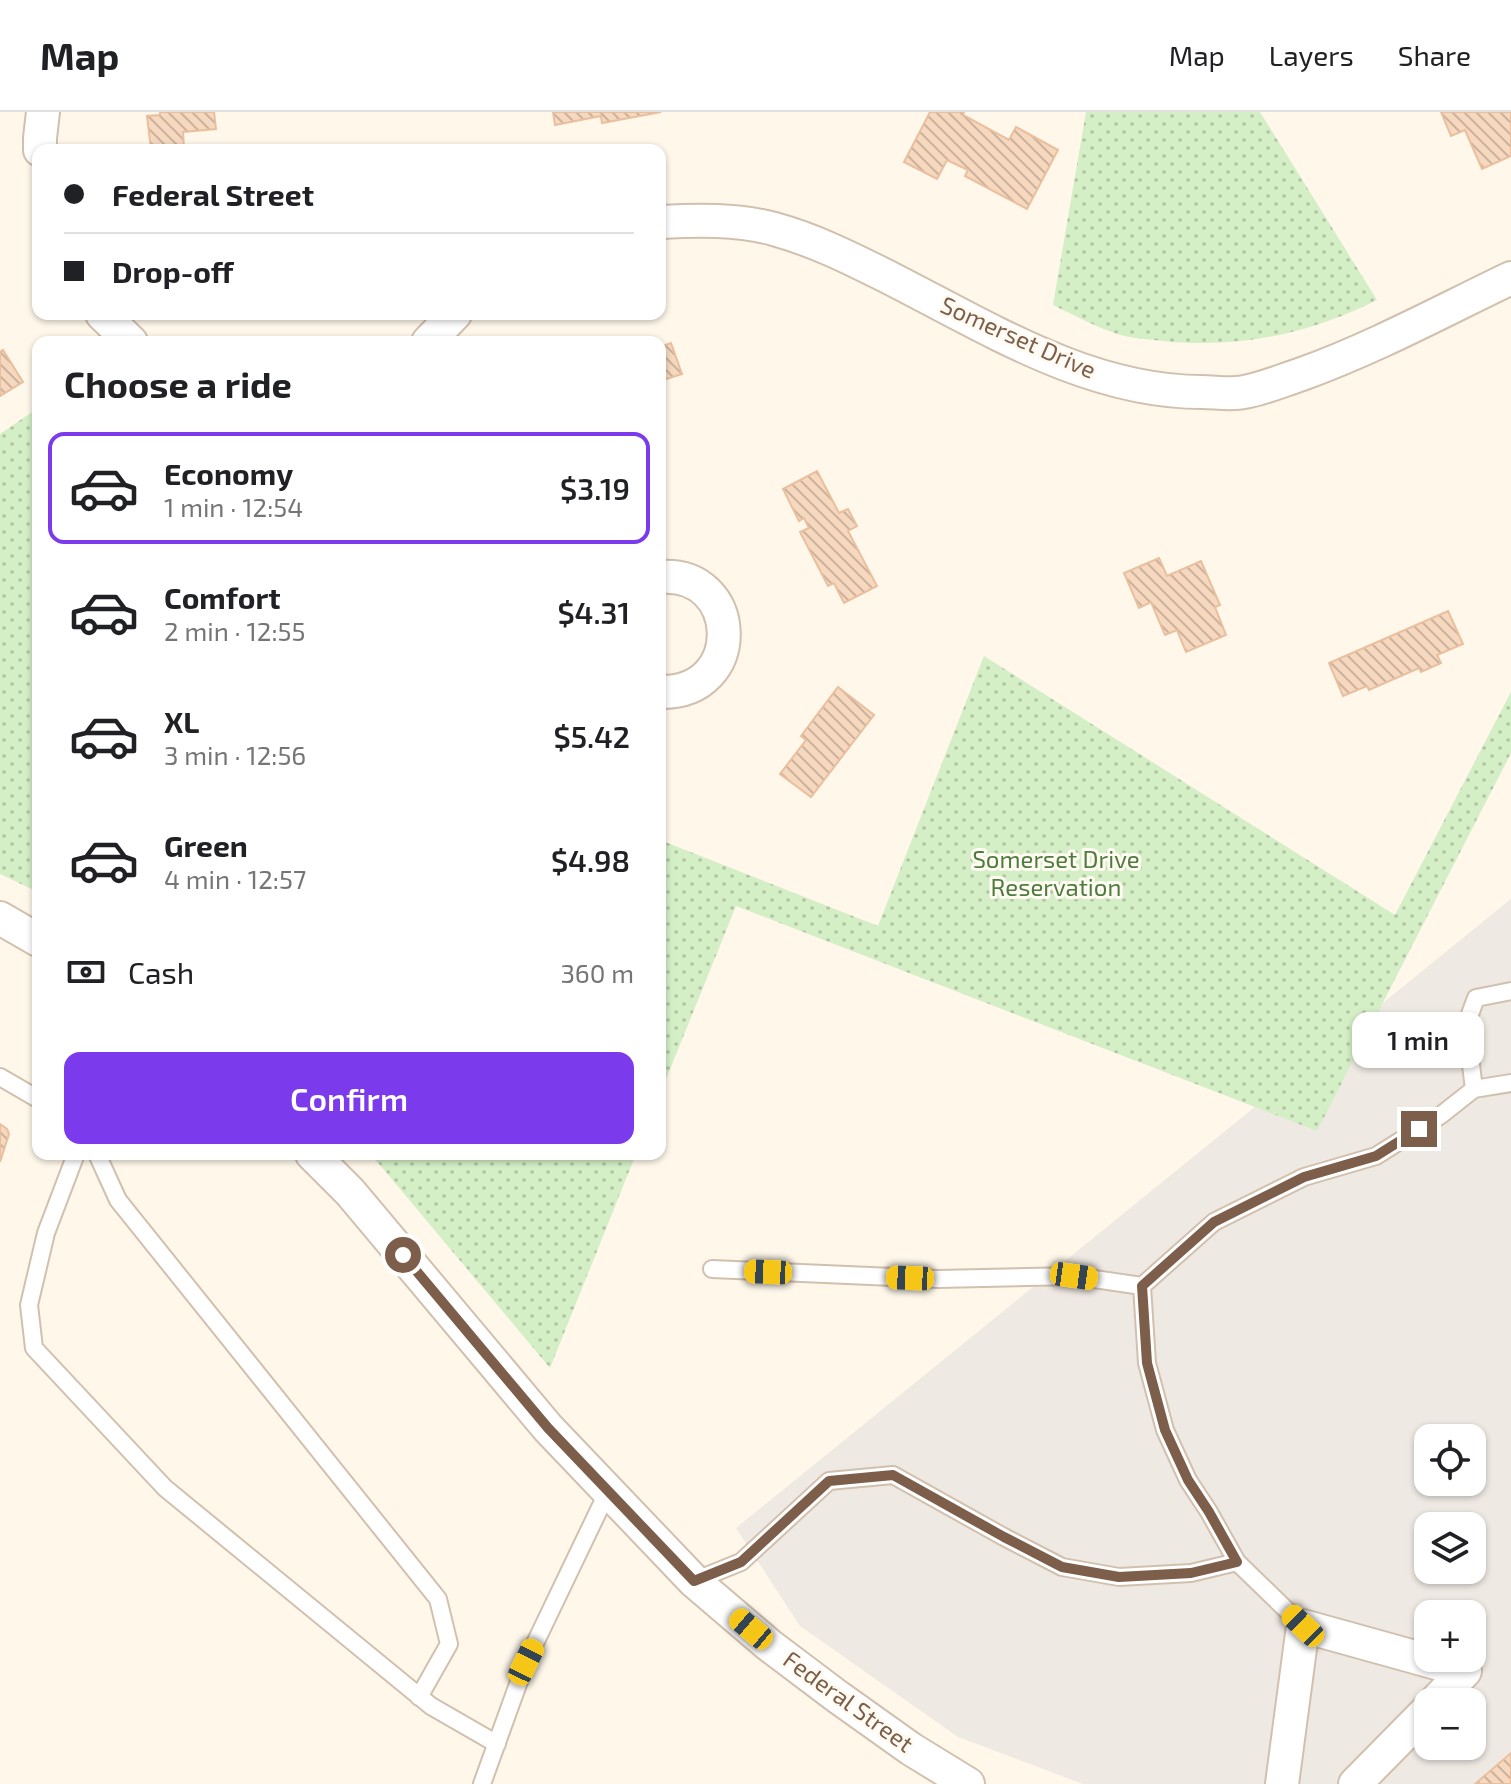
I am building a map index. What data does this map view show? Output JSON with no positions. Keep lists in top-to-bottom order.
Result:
{
  "streets": {
    "street": ["Somerset Drive", "Federal Street"]
  },
  "parks": ["Somerset Drive Reservation"],
  "page": {
    "header": "Map",
    "nav": ["Map", "Layers", "Share"],
    "banner": ["Federal Street", "Drop-off"],
    "heading": "Choose a ride",
    "list": [
      {
        "name": "Economy",
        "note": "1 min · 12:54",
        "value": "$3.19"
      },
      {
        "name": "Comfort",
        "note": "2 min · 12:55",
        "value": "$4.31"
      },
      {
        "name": "XL",
        "note": "3 min · 12:56",
        "value": "$5.42"
      },
      {
        "name": "Green",
        "note": "4 min · 12:57",
        "value": "$4.98"
      }
    ],
    "pay": ["Cash", "360 m"],
    "bubble": "1 min",
    "buttons": "Confirm",
    "map_buttons": ["+", "−"]
  }
}
